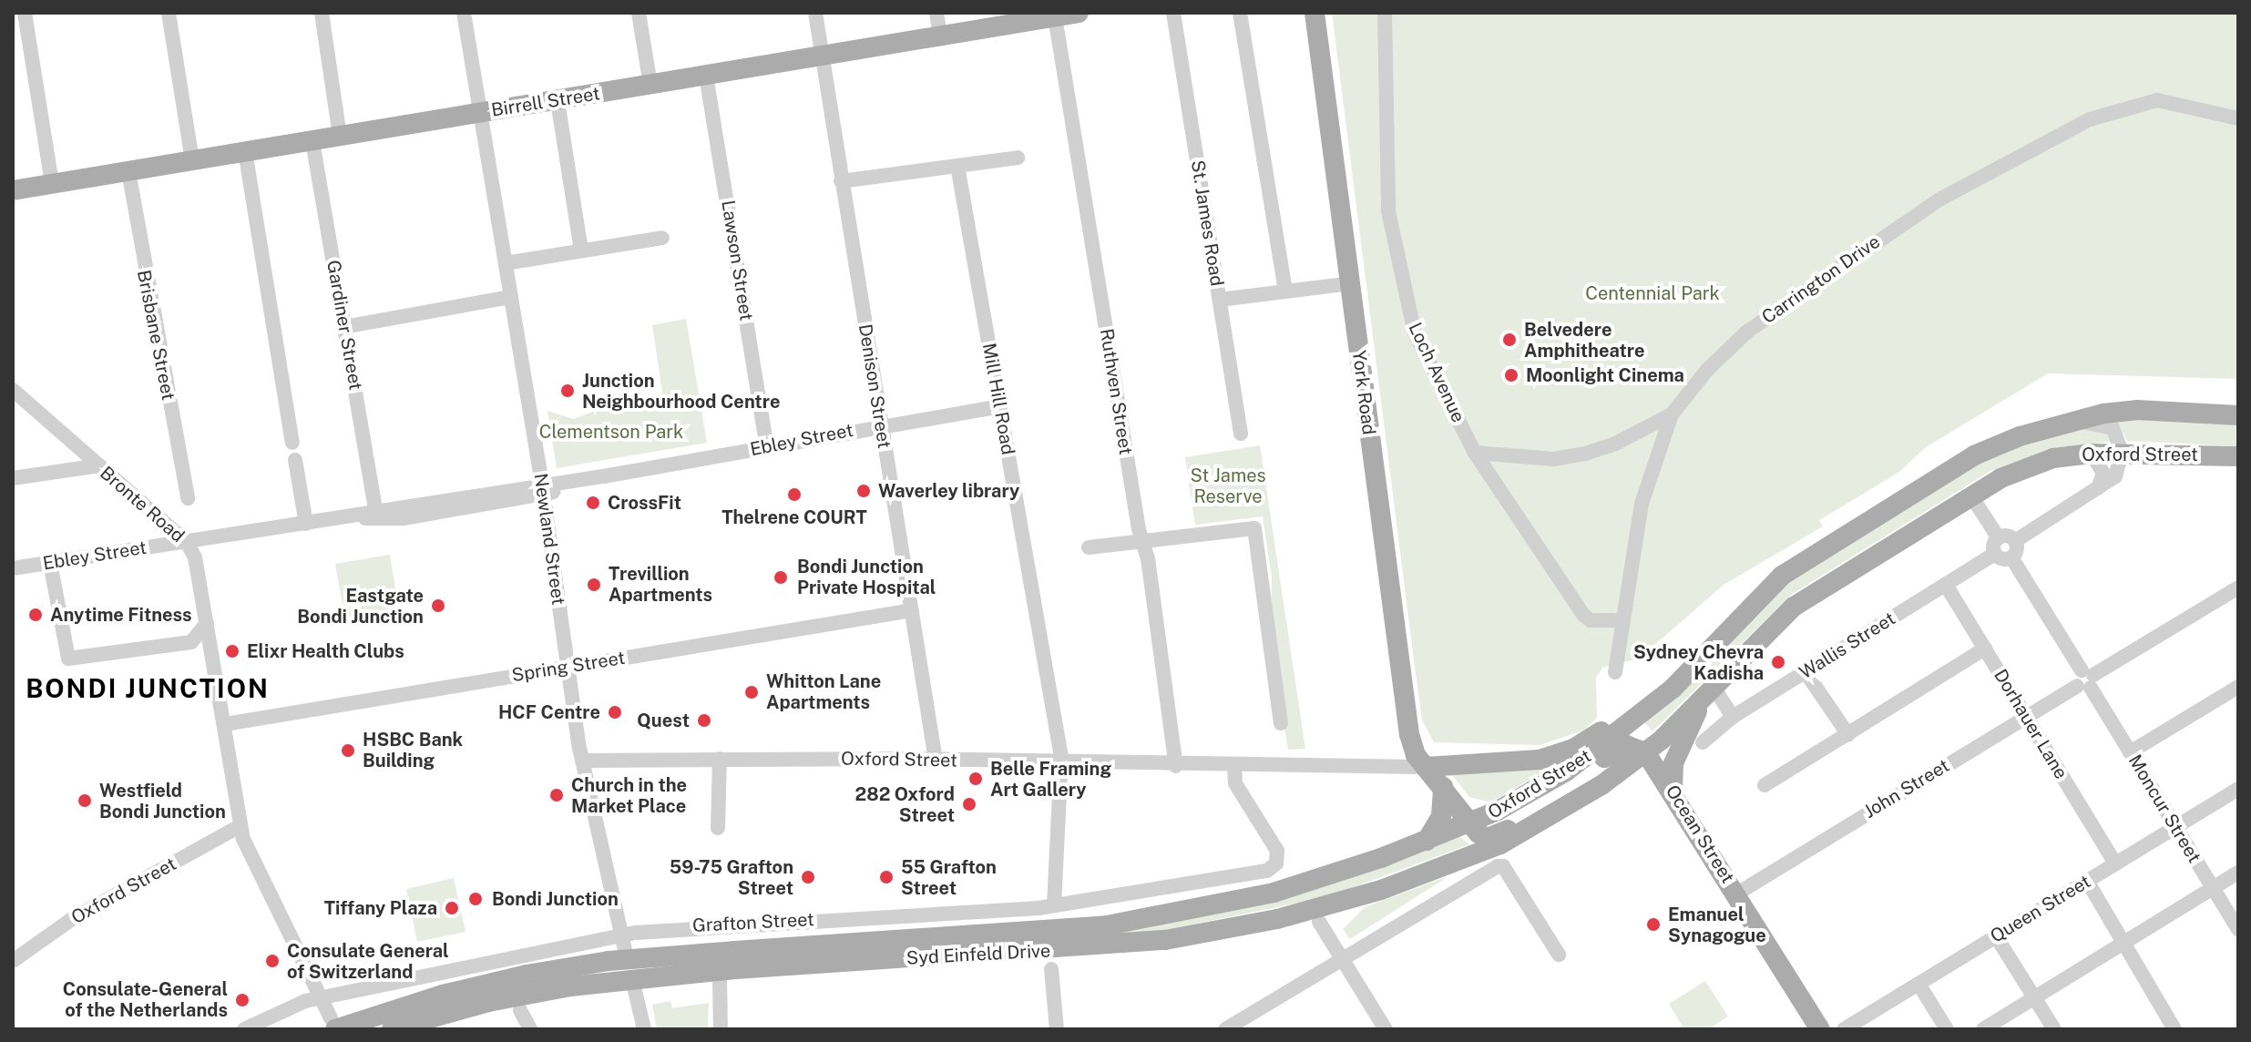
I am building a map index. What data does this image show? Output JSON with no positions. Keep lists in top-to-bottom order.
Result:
{
  "streets": {
    "main road": [
      "Birrell Street",
      "York Road",
      "Oxford Street",
      "Ocean Street",
      "Syd Einfeld Drive"
    ],
    "street": [
      "St. James Road",
      "Lawson Street",
      "Carrington Drive",
      "Gardiner Street",
      "Brisbane Street",
      "Loch Avenue",
      "Denison Street",
      "Ruthven Street",
      "Mill Hill Road",
      "Ebley Street",
      "Bronte Road",
      "Newland Street",
      "Wallis Street",
      "Spring Street",
      "Dorhauer Lane",
      "John Street",
      "Moncur Street",
      "Queen Street",
      "Grafton Street"
    ]
  },
  "crossings": [
    ["Birrell Street", "Lawson Street"],
    ["Birrell Street", "Gardiner Street"],
    ["Birrell Street", "Brisbane Street"],
    ["Birrell Street", "Denison Street"],
    ["Birrell Street", "Ruthven Street"],
    ["Birrell Street", "Newland Street"],
    ["Lawson Street", "Ebley Street"],
    ["Carrington Drive", "Loch Avenue"],
    ["Gardiner Street", "Ebley Street"],
    ["Denison Street", "Ebley Street"],
    ["Denison Street", "Oxford Street"],
    ["Denison Street", "Spring Street"],
    ["Ruthven Street", "Oxford Street"],
    ["York Road", "Oxford Street"],
    ["Mill Hill Road", "Ebley Street"],
    ["Mill Hill Road", "Oxford Street"],
    ["Mill Hill Road", "Grafton Street"],
    ["Ebley Street", "Bronte Road"],
    ["Ebley Street", "Newland Street"],
    ["Oxford Street", "Bronte Road"],
    ["Oxford Street", "Newland Street"],
    ["Oxford Street", "Ocean Street"],
    ["Oxford Street", "Grafton Street"],
    ["Oxford Street", "Syd Einfeld Drive"],
    ["Bronte Road", "Spring Street"],
    ["Bronte Road", "Grafton Street"],
    ["Bronte Road", "Syd Einfeld Drive"],
    ["Newland Street", "Spring Street"],
    ["Newland Street", "Grafton Street"],
    ["Wallis Street", "Dorhauer Lane"],
    ["Dorhauer Lane", "John Street"],
    ["Dorhauer Lane", "Queen Street"],
    ["John Street", "Moncur Street"],
    ["John Street", "Ocean Street"],
    ["Moncur Street", "Queen Street"]
  ],
  "districts": ["BONDI JUNCTION"],
  "parks": ["Centennial Park", "Clementson Park", "St James Reserve"],
  "places": [
    "Belvedere Amphitheatre",
    "Moonlight Cinema",
    "Junction Neighbourhood Centre",
    "Waverley library",
    "Thelrene COURT",
    "CrossFit",
    "Bondi Junction Private Hospital",
    "Trevillion Apartments",
    "Eastgate Bondi Junction",
    "Anytime Fitness",
    "Elixr Health Clubs",
    "Sydney Chevra Kadisha",
    "Whitton Lane Apartments",
    "HCF Centre",
    "Quest",
    "HSBC Bank Building",
    "Belle Framing Art Gallery",
    "Church in the Market Place",
    "Westfield Bondi Junction",
    "282 Oxford Street",
    "59-75 Grafton Street",
    "55 Grafton Street",
    "Bondi Junction",
    "Tiffany Plaza",
    "Emanuel Synagogue",
    "Consulate General of Switzerland",
    "Consulate-General of the Netherlands"
  ]
}
